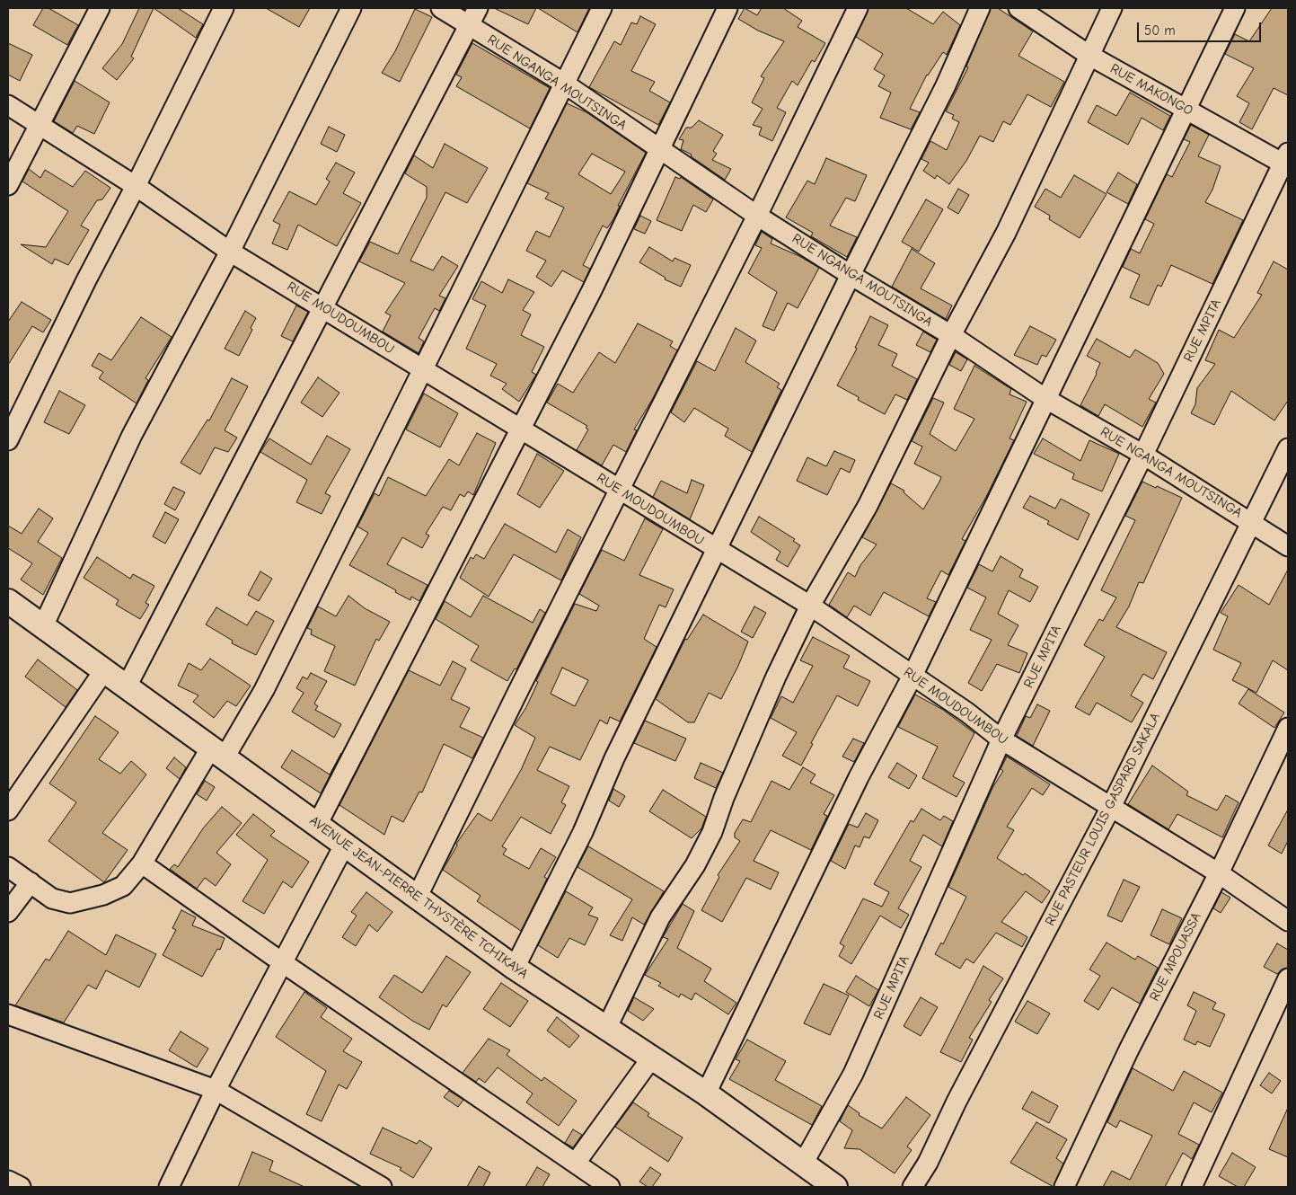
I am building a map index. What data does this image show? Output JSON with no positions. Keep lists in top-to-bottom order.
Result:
{
  "streets": {
    "street": [
      "RUE NGANGA MOUTSINGA",
      "RUE MAKONGO",
      "RUE MOUDOUMBOU",
      "RUE MPITA",
      "RUE PASTEUR LOUIS GASPARD SAKALA",
      "AVENUE JEAN-PIERRE THYSTÈRE TCHIKAYA",
      "RUE MPOUASSA"
    ]
  },
  "crossings": [
    ["RUE NGANGA MOUTSINGA", "RUE MPITA"],
    ["RUE NGANGA MOUTSINGA", "RUE PASTEUR LOUIS GASPARD SAKALA"],
    ["RUE MAKONGO", "RUE MPITA"],
    ["RUE MOUDOUMBOU", "RUE MPITA"],
    ["RUE MOUDOUMBOU", "RUE PASTEUR LOUIS GASPARD SAKALA"],
    ["RUE MOUDOUMBOU", "RUE MPOUASSA"],
    ["RUE MPITA", "AVENUE JEAN-PIERRE THYSTÈRE TCHIKAYA"]
  ],
  "scale_bar": "50 m"
}
